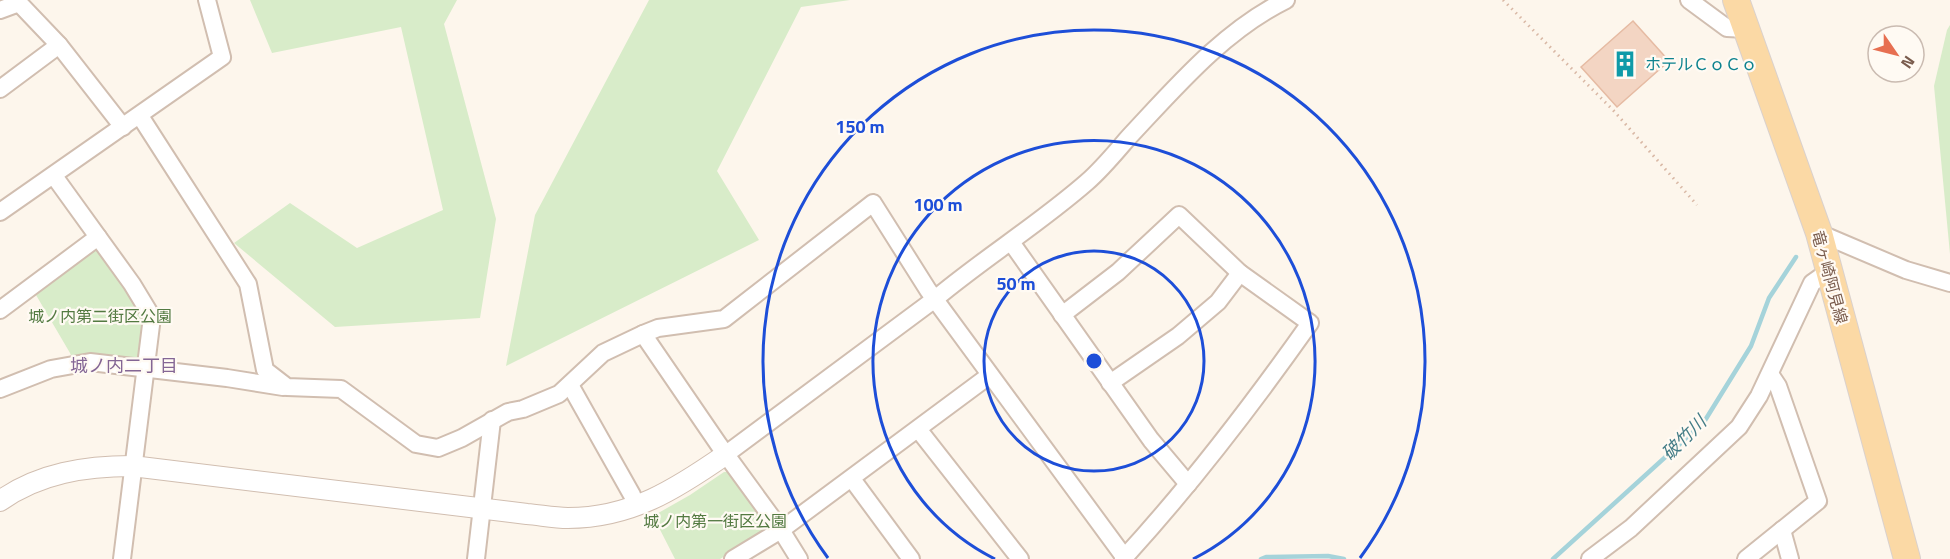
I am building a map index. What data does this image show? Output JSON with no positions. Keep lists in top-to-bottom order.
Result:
{
  "streets": {
    "main road": ["竜ヶ崎阿見線"]
  },
  "districts": ["城ノ内二丁目"],
  "water": ["破竹川"],
  "parks": ["城ノ内第二街区公園", "城ノ内第一街区公園"],
  "places": {
    "building": ["ホテルＣｏＣｏ"]
  },
  "north": "bottom right",
  "rings": ["150 m", "100 m", "50 m"]
}
